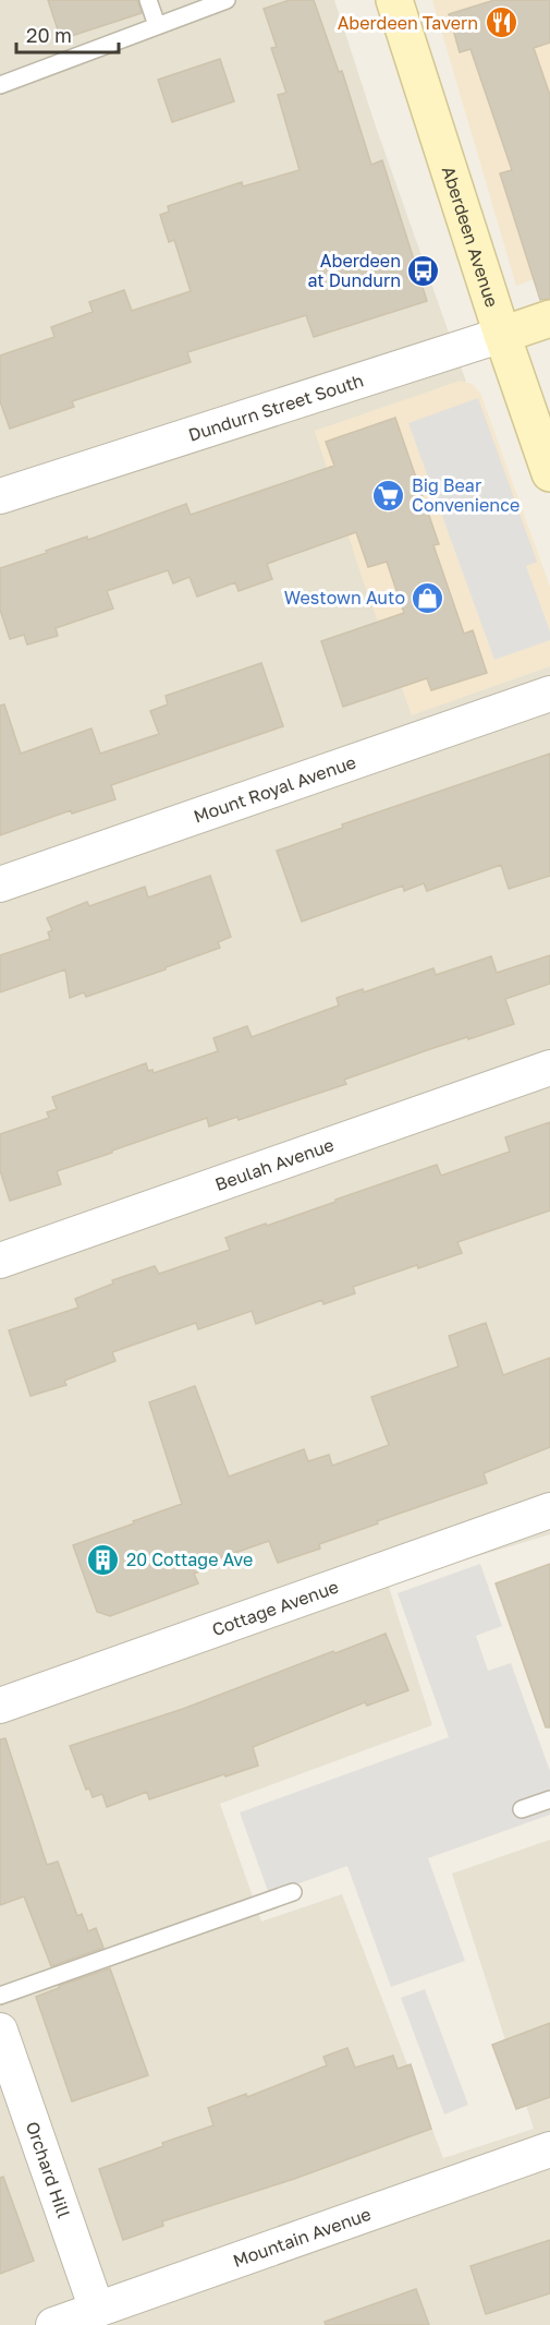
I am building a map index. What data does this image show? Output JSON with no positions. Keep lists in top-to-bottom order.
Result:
{
  "streets": {
    "main road": ["Aberdeen Avenue", "Dundurn Street South"],
    "street": [
      "Mount Royal Avenue",
      "Beulah Avenue",
      "Cottage Avenue",
      "Orchard Hill",
      "Mountain Avenue"
    ]
  },
  "crossings": [
    ["Aberdeen Avenue", "Dundurn Street South"],
    ["Orchard Hill", "Mountain Avenue"]
  ],
  "places": {
    "restaurant": ["Aberdeen Tavern"],
    "bus stop": ["Aberdeen at Dundurn"],
    "supermarket": ["Big Bear Convenience"],
    "shop": ["Westown Auto"],
    "building": ["20 Cottage Ave"]
  },
  "scale_bar": "20 m"
}
